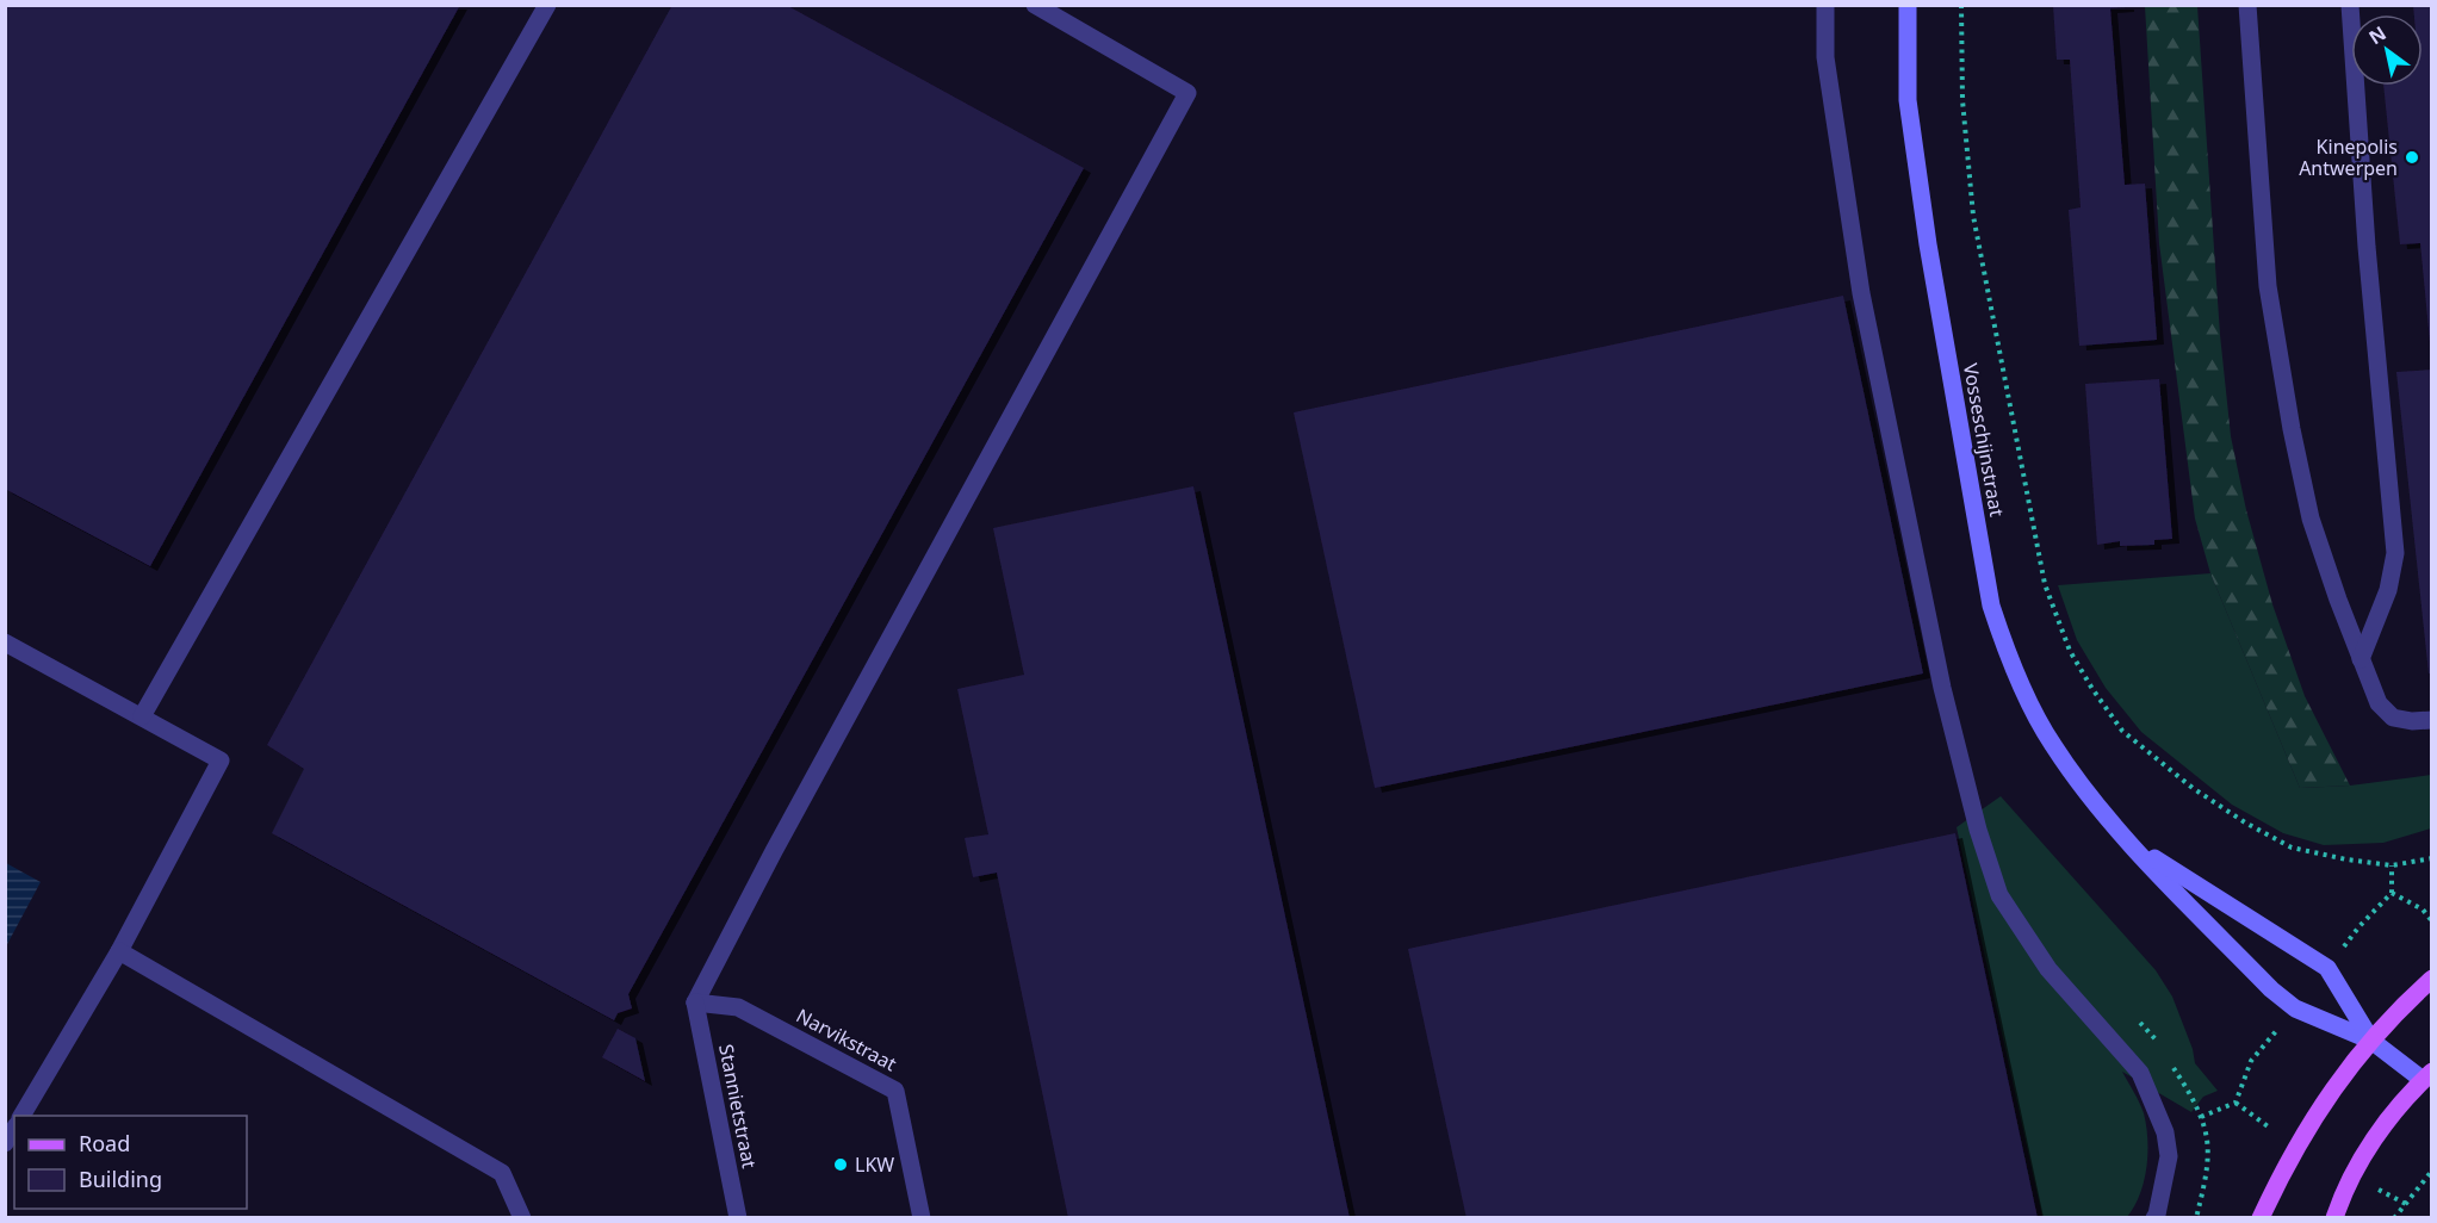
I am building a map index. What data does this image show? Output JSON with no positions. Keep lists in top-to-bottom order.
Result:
{
  "streets": {
    "street": ["Vosseschijnstraat"],
    "lane": ["Narvikstraat", "Stannietstraat"]
  },
  "crossings": [
    ["Narvikstraat", "Stannietstraat"]
  ],
  "places": ["Kinepolis Antwerpen", "LKW"],
  "legend": ["Road", "Building"],
  "north": "top left"
}
